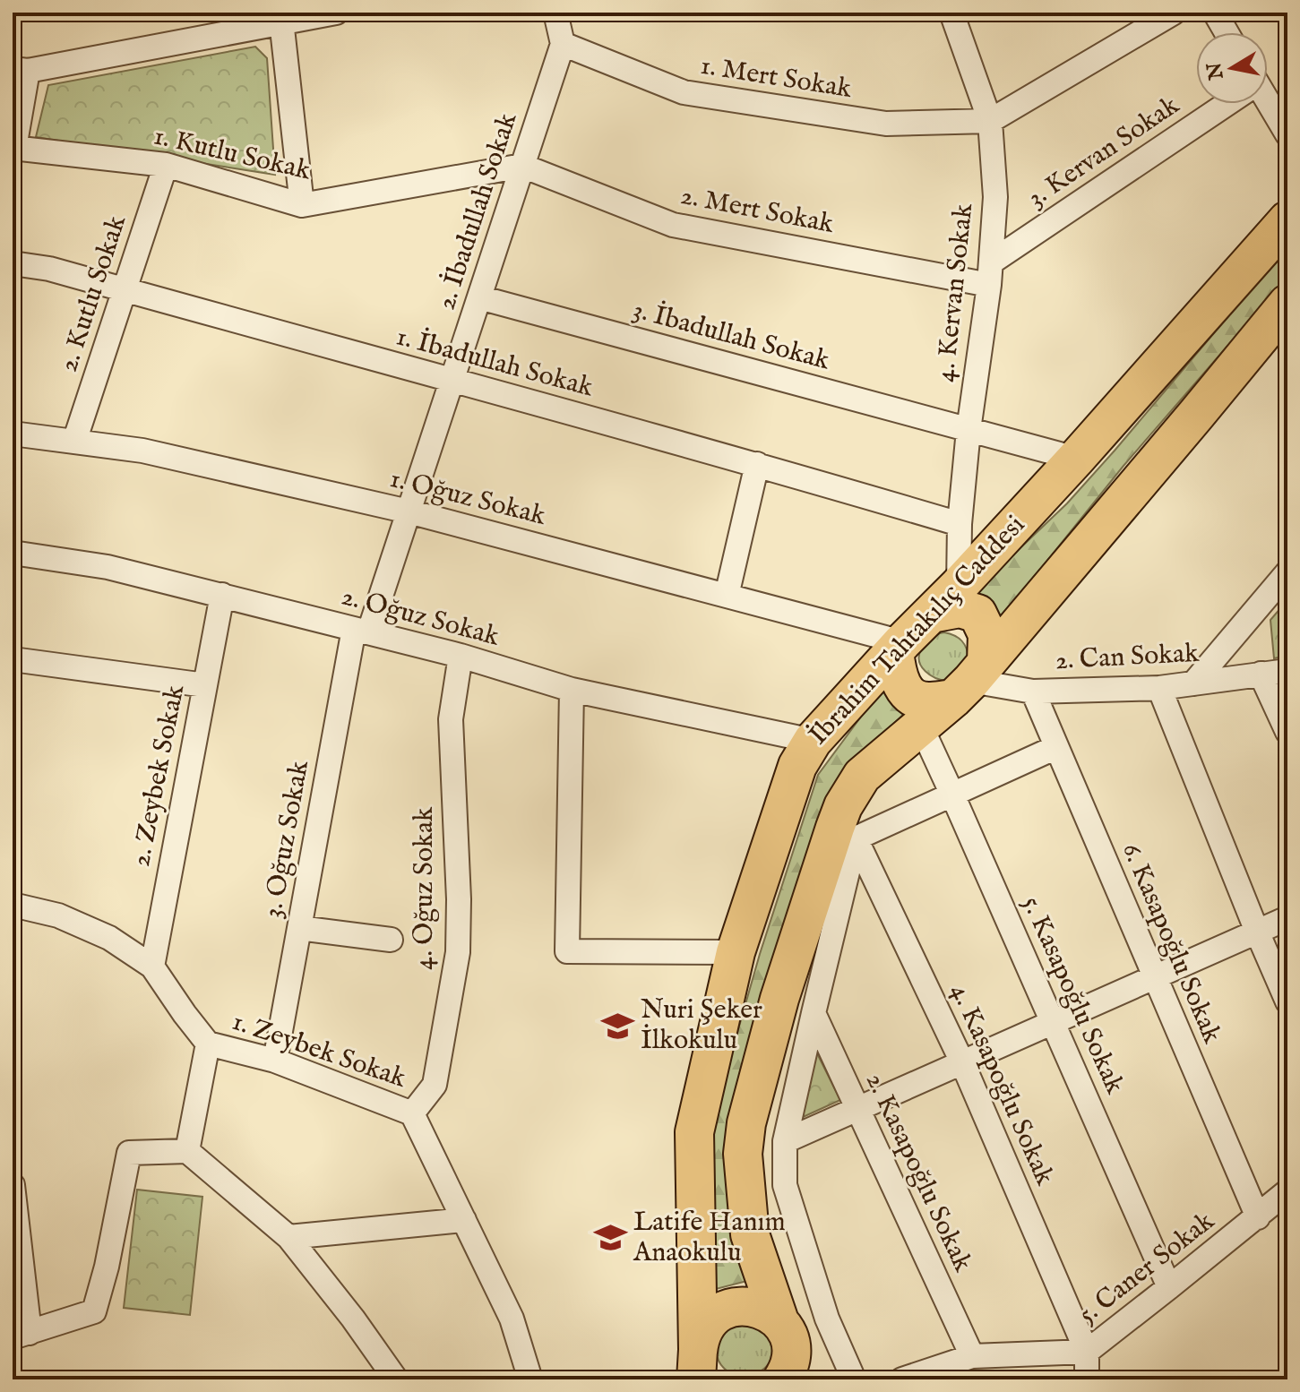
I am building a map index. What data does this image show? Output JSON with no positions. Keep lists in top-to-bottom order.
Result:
{
  "streets": {
    "main road": ["İbrahim Tahtakılıç Caddesi"],
    "street": [
      "1. Mert Sokak",
      "3. Kervan Sokak",
      "1. Kutlu Sokak",
      "2. Mert Sokak",
      "2. İbadullah Sokak",
      "4. Kervan Sokak",
      "2. Kutlu Sokak",
      "3. İbadullah Sokak",
      "1. İbadullah Sokak",
      "1. Oğuz Sokak",
      "2. Oğuz Sokak",
      "2. Can Sokak",
      "2. Zeybek Sokak",
      "3. Oğuz Sokak",
      "4. Oğuz Sokak",
      "6. Kasapoğlu Sokak",
      "5. Kasapoğlu Sokak",
      "1. Zeybek Sokak",
      "4. Kasapoğlu Sokak",
      "2. Kasapoğlu Sokak",
      "5. Caner Sokak"
    ]
  },
  "crossings": [
    ["1. Mert Sokak", "2. İbadullah Sokak"],
    ["1. Mert Sokak", "4. Kervan Sokak"],
    ["3. Kervan Sokak", "2. Mert Sokak"],
    ["3. Kervan Sokak", "4. Kervan Sokak"],
    ["1. Kutlu Sokak", "2. Mert Sokak"],
    ["1. Kutlu Sokak", "2. İbadullah Sokak"],
    ["1. Kutlu Sokak", "2. Kutlu Sokak"],
    ["2. Mert Sokak", "2. İbadullah Sokak"],
    ["2. Mert Sokak", "4. Kervan Sokak"],
    ["2. İbadullah Sokak", "3. İbadullah Sokak"],
    ["2. İbadullah Sokak", "1. İbadullah Sokak"],
    ["2. İbadullah Sokak", "1. Oğuz Sokak"],
    ["2. İbadullah Sokak", "2. Oğuz Sokak"],
    ["2. İbadullah Sokak", "3. Oğuz Sokak"],
    ["4. Kervan Sokak", "3. İbadullah Sokak"],
    ["4. Kervan Sokak", "1. İbadullah Sokak"],
    ["4. Kervan Sokak", "İbrahim Tahtakılıç Caddesi"],
    ["2. Kutlu Sokak", "1. İbadullah Sokak"],
    ["2. Kutlu Sokak", "1. Oğuz Sokak"],
    ["3. İbadullah Sokak", "İbrahim Tahtakılıç Caddesi"],
    ["1. Oğuz Sokak", "İbrahim Tahtakılıç Caddesi"],
    ["1. Oğuz Sokak", "2. Can Sokak"],
    ["2. Oğuz Sokak", "İbrahim Tahtakılıç Caddesi"],
    ["2. Oğuz Sokak", "2. Zeybek Sokak"],
    ["2. Oğuz Sokak", "3. Oğuz Sokak"],
    ["2. Oğuz Sokak", "4. Oğuz Sokak"],
    ["İbrahim Tahtakılıç Caddesi", "2. Can Sokak"],
    ["2. Can Sokak", "6. Kasapoğlu Sokak"],
    ["2. Zeybek Sokak", "1. Zeybek Sokak"],
    ["3. Oğuz Sokak", "1. Zeybek Sokak"],
    ["4. Oğuz Sokak", "1. Zeybek Sokak"],
    ["6. Kasapoğlu Sokak", "5. Caner Sokak"],
    ["5. Kasapoğlu Sokak", "5. Caner Sokak"],
    ["4. Kasapoğlu Sokak", "5. Caner Sokak"],
    ["2. Kasapoğlu Sokak", "5. Caner Sokak"]
  ],
  "places": {
    "school or university": ["Nuri Şeker İlkokulu", "Latife Hanım Anaokulu"]
  },
  "north": "left"
}
